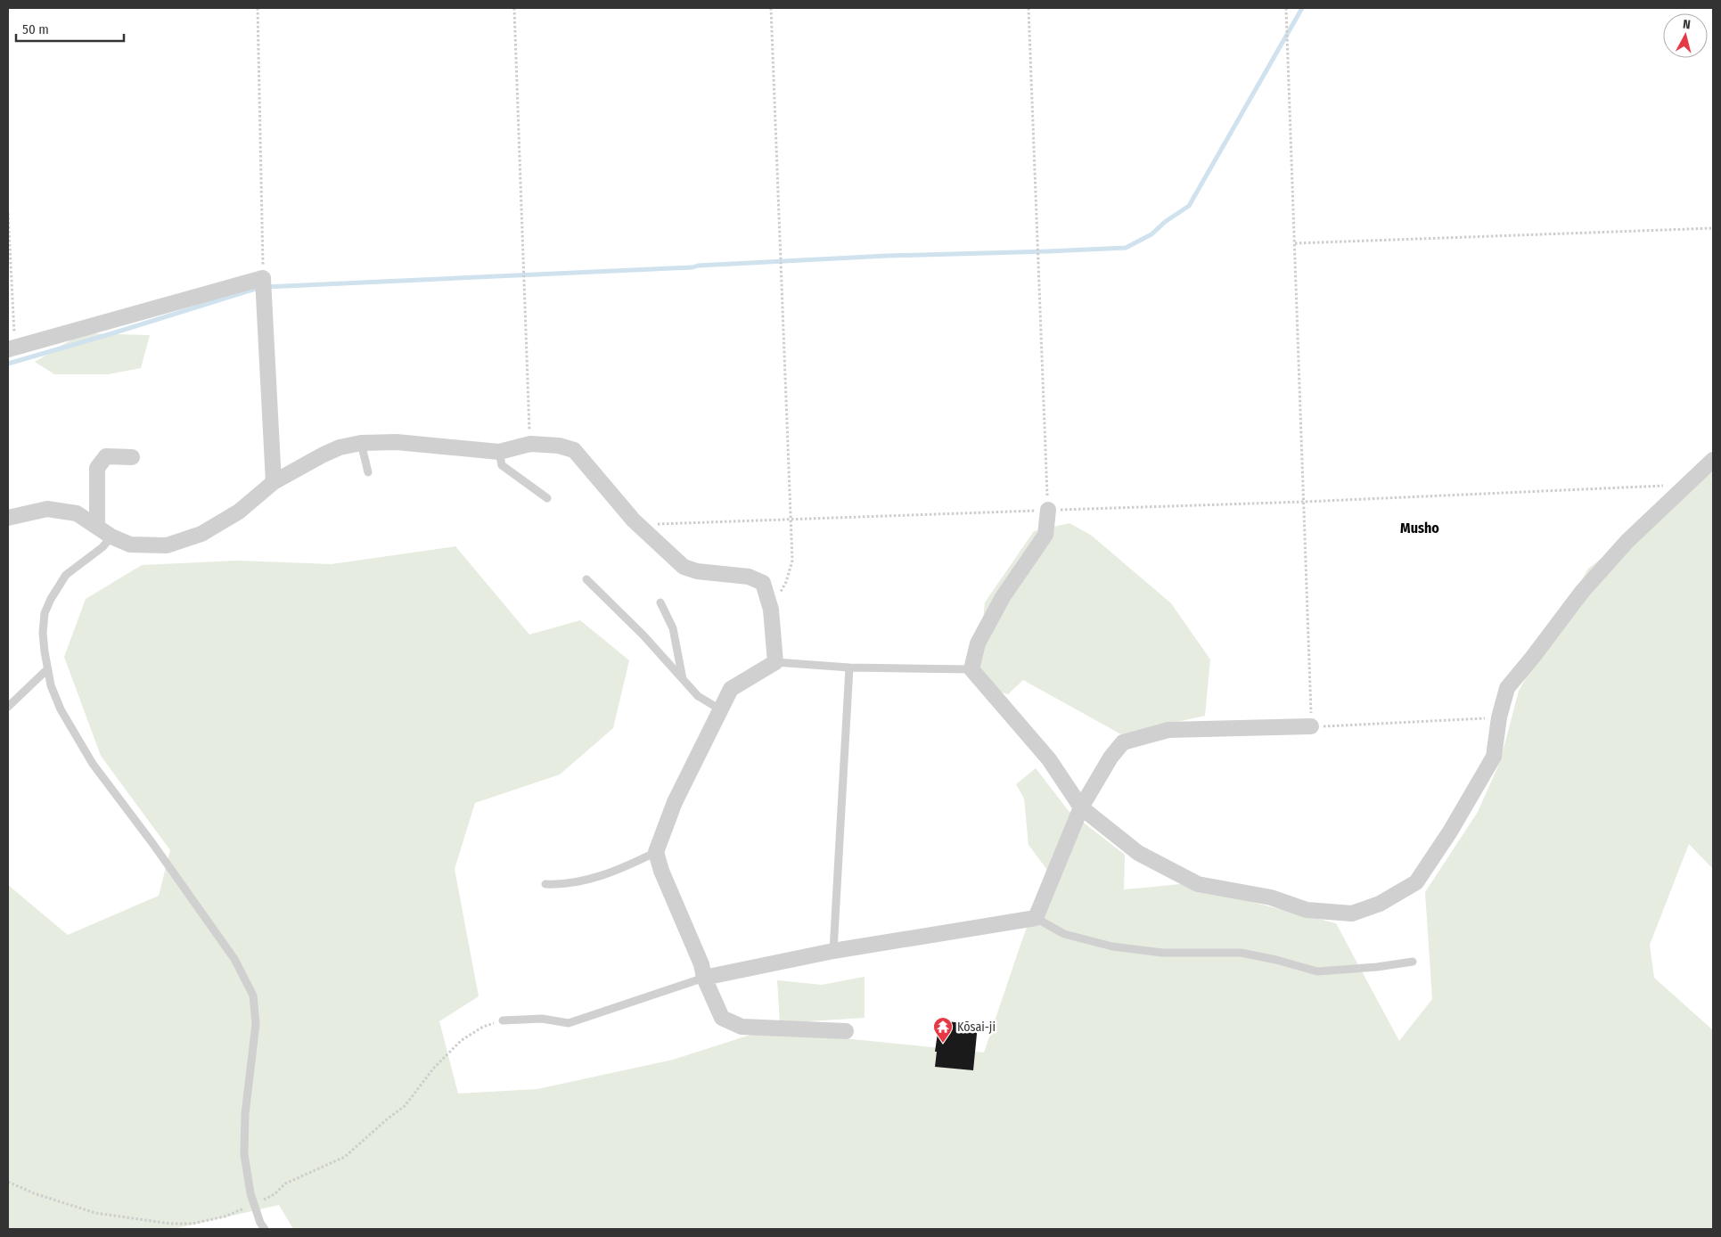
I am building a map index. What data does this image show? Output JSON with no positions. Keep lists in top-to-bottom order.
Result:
{
  "districts": ["Musho"],
  "places": {
    "temple": ["Kōsai-ji"]
  },
  "scale_bar": "50 m",
  "north": "top"
}
